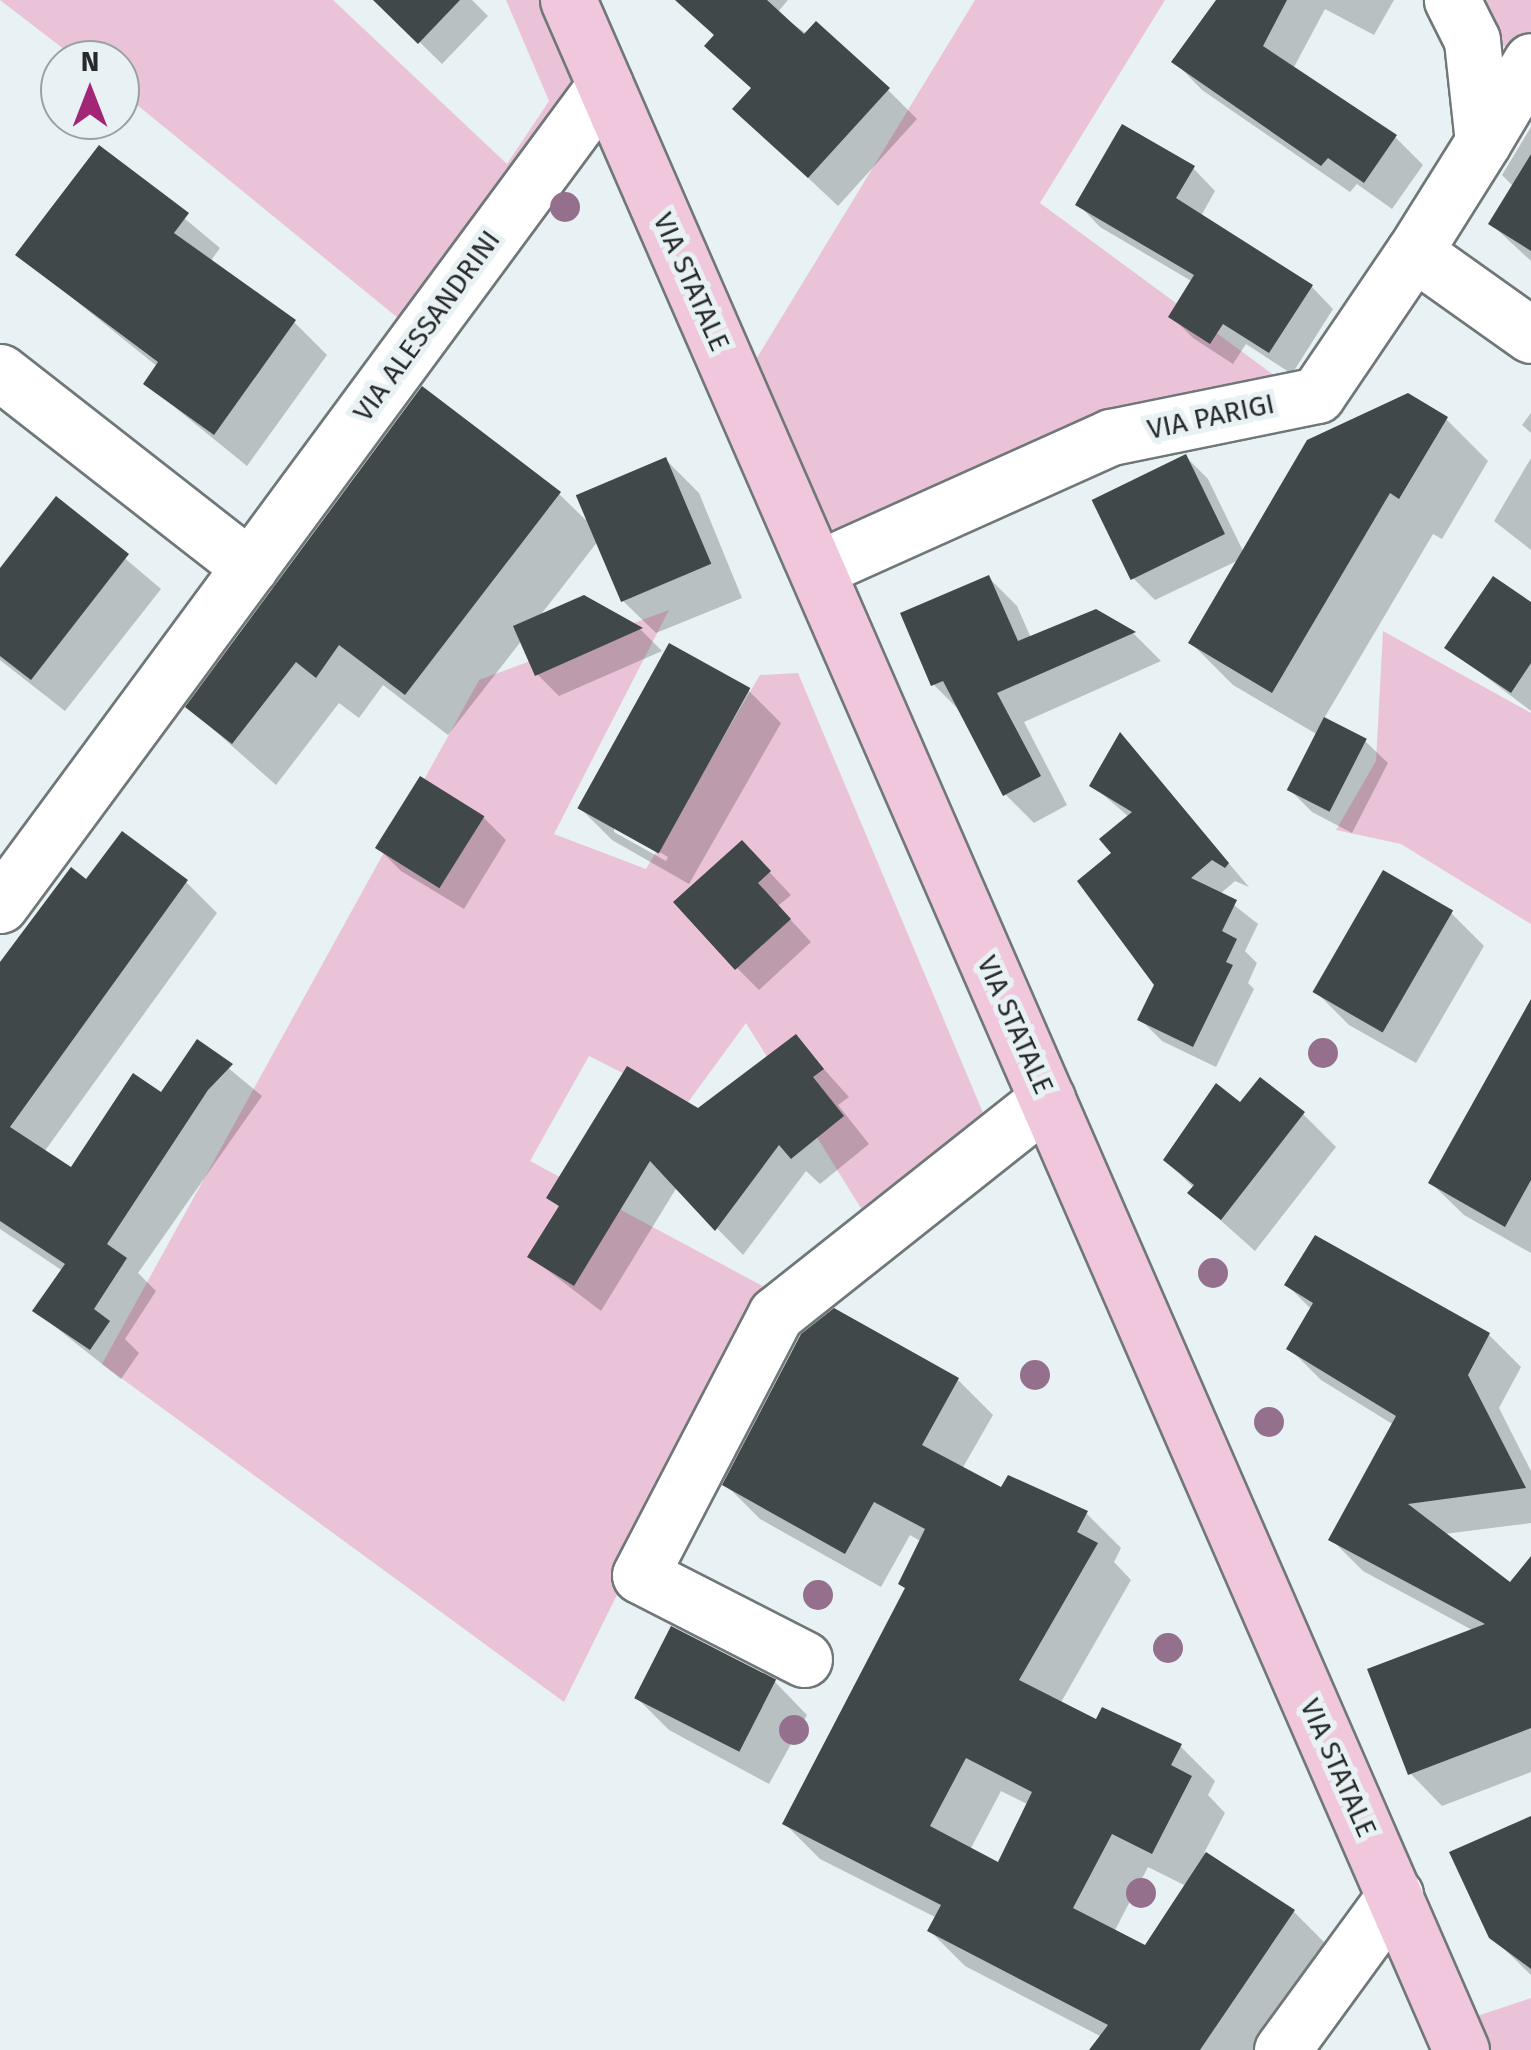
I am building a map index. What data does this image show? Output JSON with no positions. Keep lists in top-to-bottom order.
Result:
{
  "streets": {
    "main road": ["VIA STATALE"],
    "street": ["VIA ALESSANDRINI", "VIA PARIGI"]
  },
  "crossings": [
    ["VIA STATALE", "VIA ALESSANDRINI"],
    ["VIA STATALE", "VIA PARIGI"]
  ],
  "north": "top"
}
